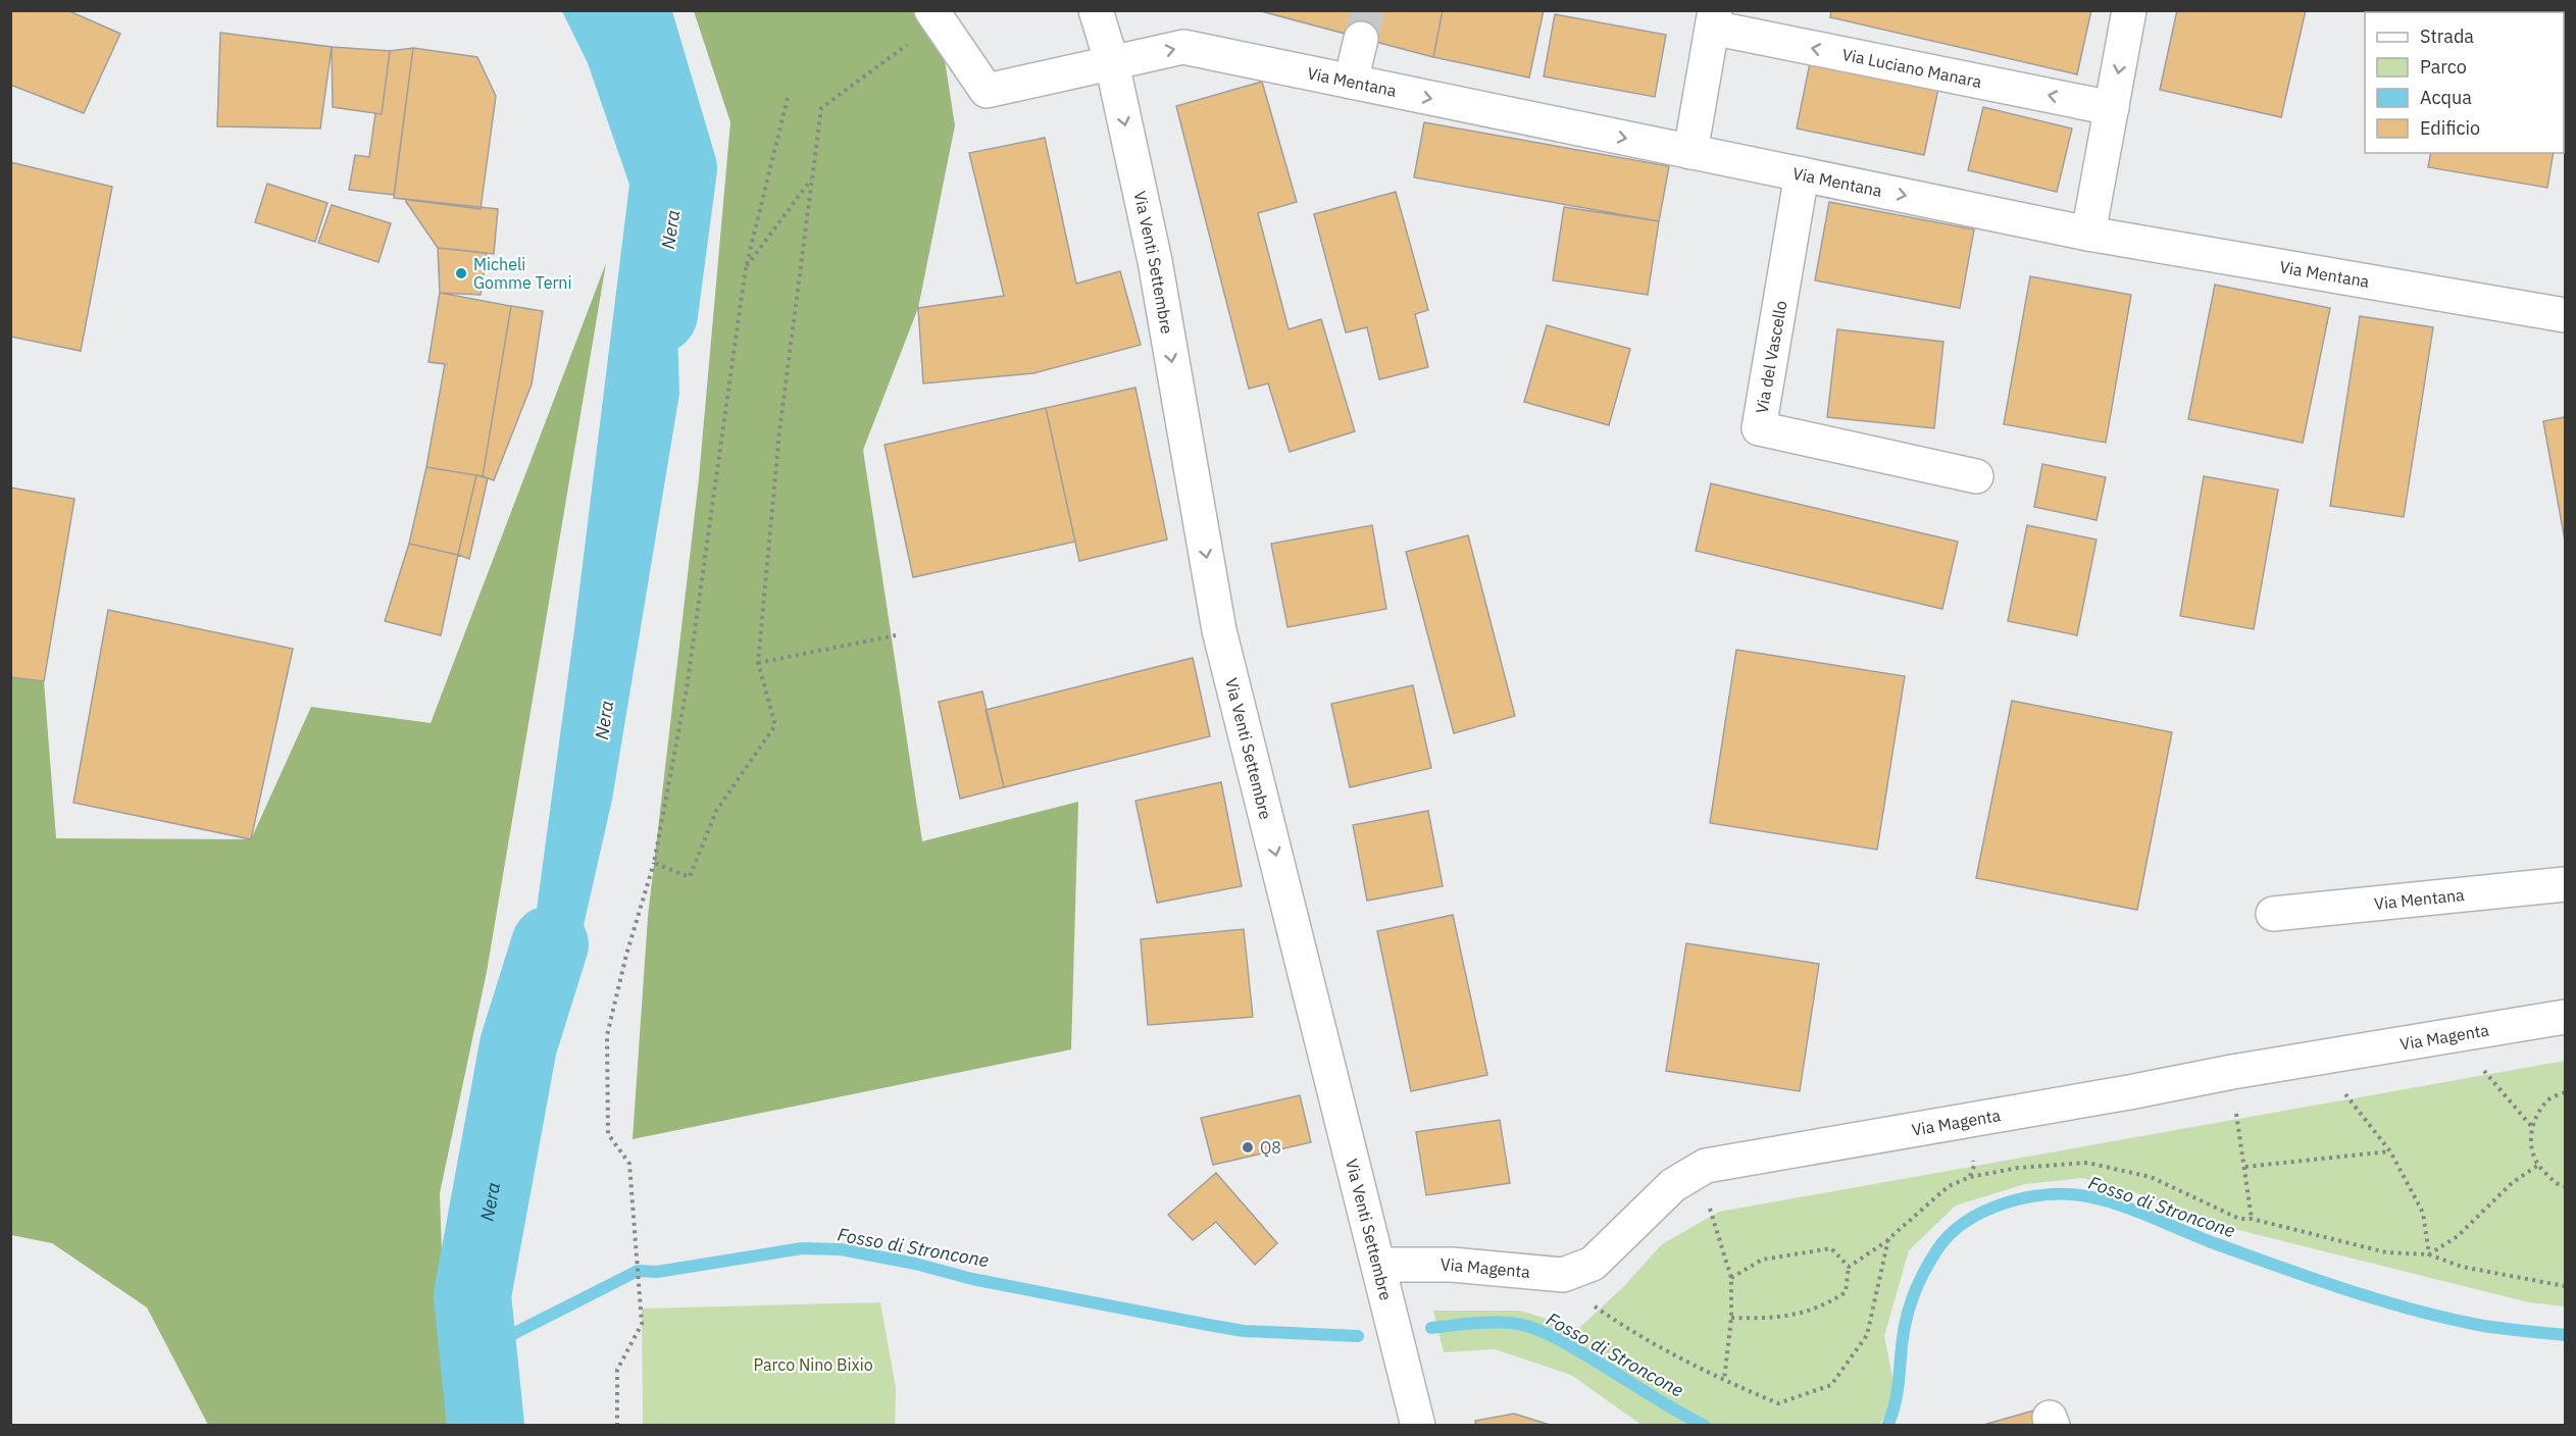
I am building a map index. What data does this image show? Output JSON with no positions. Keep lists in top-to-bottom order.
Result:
{
  "streets": {
    "street": [
      "Via Luciano Manara",
      "Via Mentana",
      "Via Venti Settembre",
      "Via del Vascello",
      "Via Magenta"
    ]
  },
  "crossings": [
    ["Via Mentana", "Via Venti Settembre"],
    ["Via Mentana", "Via del Vascello"],
    ["Via Venti Settembre", "Via Magenta"]
  ],
  "one_way": ["Via Luciano Manara", "Via Mentana", "Via Venti Settembre"],
  "water": ["Nera", "Fosso di Stroncone"],
  "parks": ["Parco Nino Bixio"],
  "places": ["Micheli Gomme Terni", "Q8"],
  "legend": [
    "Strada",
    "Parco",
    "Acqua",
    "Edificio"
  ]
}
